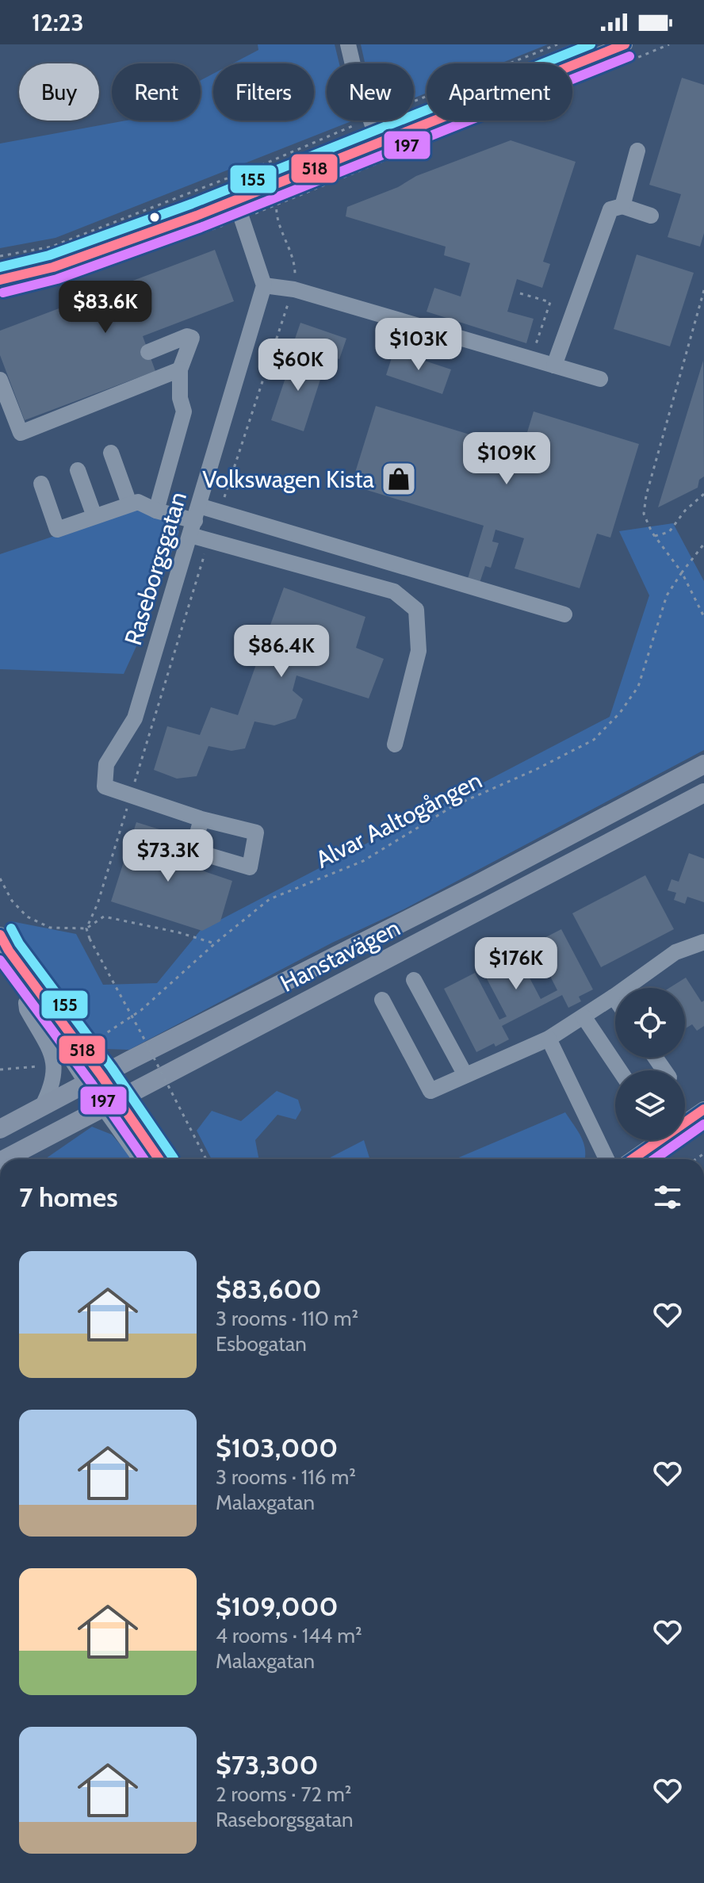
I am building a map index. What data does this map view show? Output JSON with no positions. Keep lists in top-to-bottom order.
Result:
{
  "streets": {
    "main road": ["Hanstavägen"],
    "street": ["Raseborgsgatan"],
    "path": ["Alvar Aaltogången"]
  },
  "places": {
    "shop": ["Volkswagen Kista"]
  },
  "lines": ["transit line 518", "transit line 155", "transit line 197"],
  "page": {
    "status": "12:23",
    "chip": [
      "Buy",
      "Rent",
      "Filters",
      "New",
      "Apartment"
    ],
    "price": [
      "$83.6K",
      "$103K",
      "$60K",
      "$109K",
      "$86.4K",
      "$73.3K",
      "$176K"
    ],
    "heading": "7 homes",
    "list": [
      {
        "name": "$83,600",
        "note": "3 rooms · 110 m² · Esbogatan"
      },
      {
        "name": "$103,000",
        "note": "3 rooms · 116 m² · Malaxgatan"
      },
      {
        "name": "$109,000",
        "note": "4 rooms · 144 m² · Malaxgatan"
      },
      {
        "name": "$73,300",
        "note": "2 rooms · 72 m² · Raseborgsgatan"
      }
    ]
  }
}
